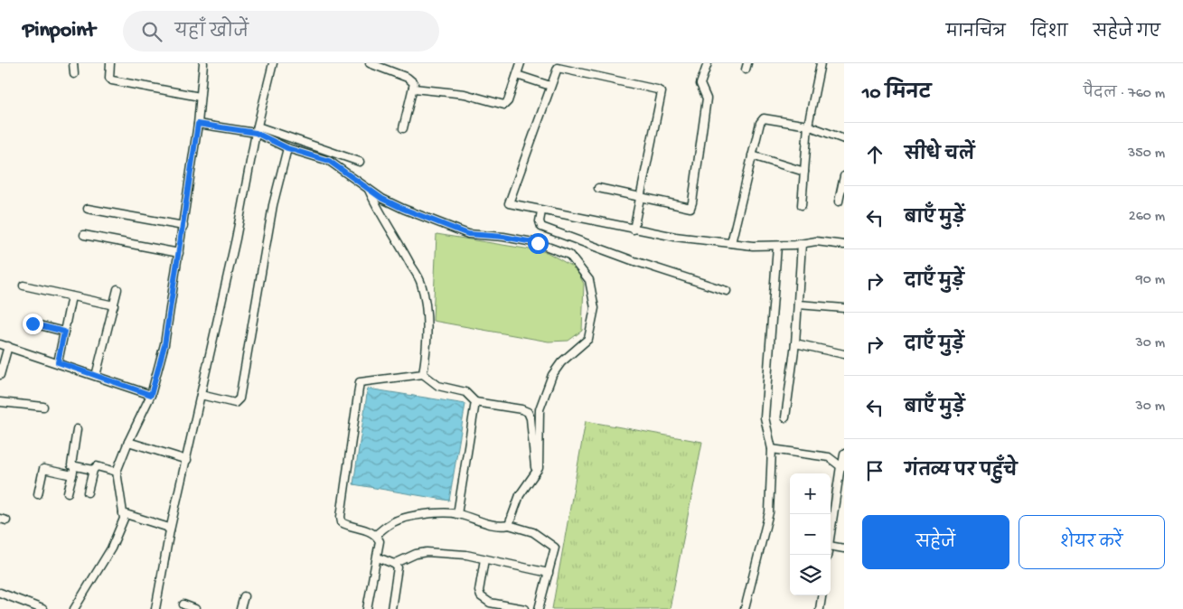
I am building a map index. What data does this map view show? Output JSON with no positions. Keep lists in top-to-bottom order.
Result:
{
  "page": {
    "header": "Pinpoint",
    "search": "यहाँ खोजें",
    "nav": ["मानचित्र", "दिशा", "सहेजे गए"],
    "heading": ["10 मिनट", "पैदल · 760 m"],
    "list": [
      ["सीधे चलें", "350 m"],
      ["बाएँ मुड़ें", "260 m"],
      ["दाएँ मुड़ें", "90 m"],
      ["दाएँ मुड़ें", "30 m"],
      ["बाएँ मुड़ें", "30 m"],
      "गंतव्य पर पहुँचे"
    ],
    "map_buttons": ["+", "−"],
    "buttons": ["सहेजें", "शेयर करें"]
  }
}
